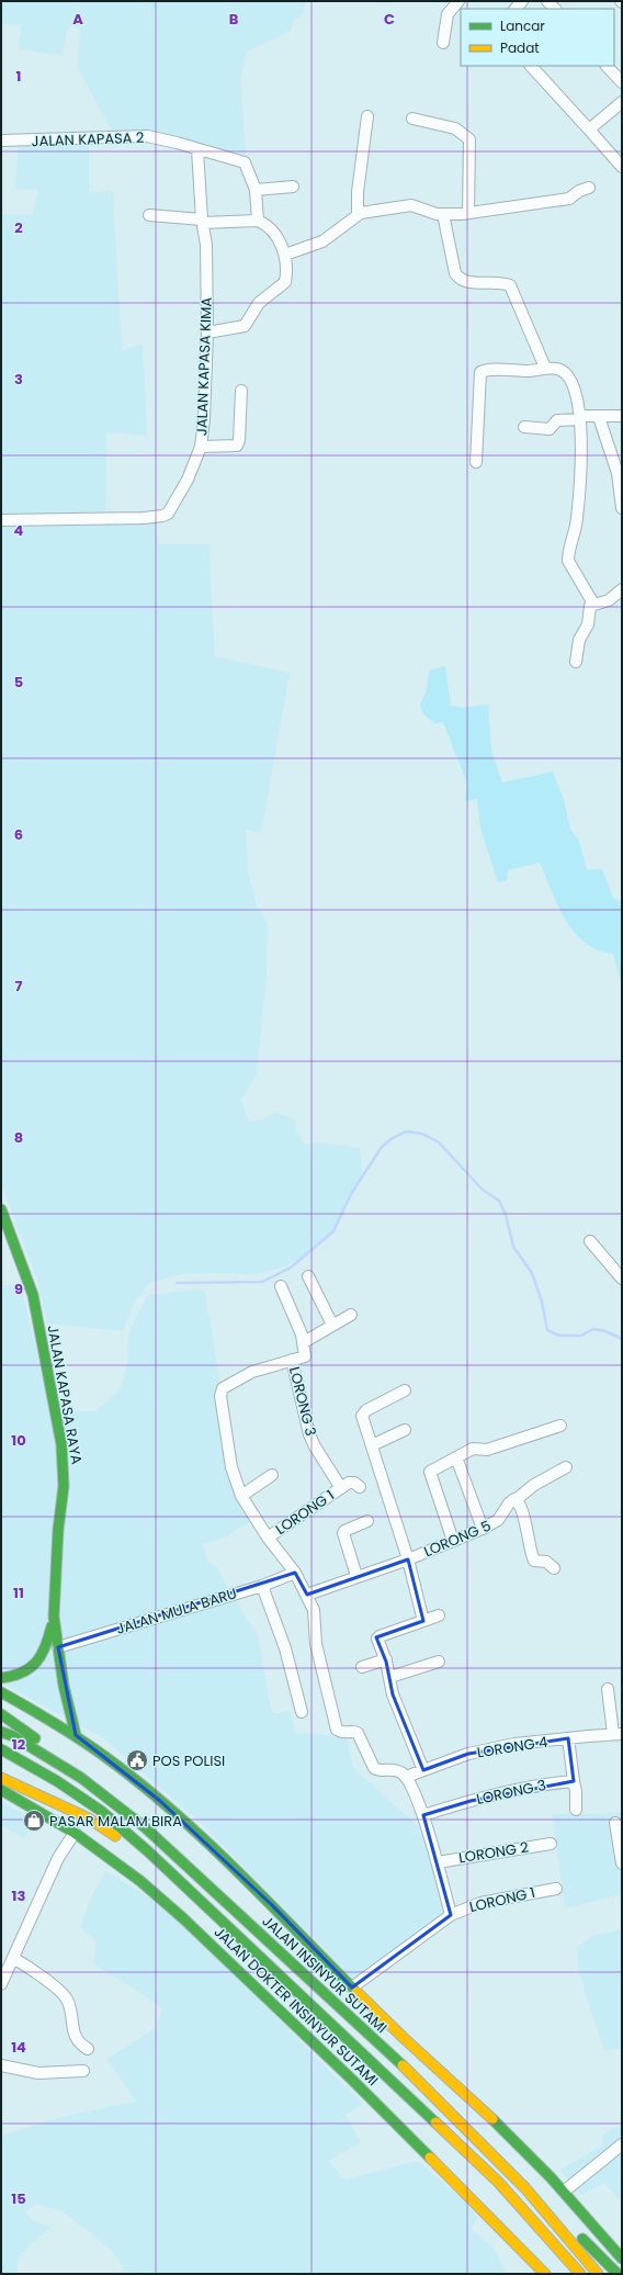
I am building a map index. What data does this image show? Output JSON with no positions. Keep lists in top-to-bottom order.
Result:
{
  "streets": {
    "main road": ["JALAN KAPASA RAYA", "JALAN INSINYUR SUTAMI", "JALAN DOKTER INSINYUR SUTAMI"],
    "street": [
      "JALAN KAPASA 2",
      "JALAN KAPASA KIMA",
      "LORONG 3",
      "LORONG 1",
      "LORONG 5",
      "JALAN MULA BARU",
      "LORONG 4",
      "LORONG 2"
    ]
  },
  "crossings": [
    ["JALAN KAPASA 2", "JALAN KAPASA KIMA"],
    ["JALAN KAPASA RAYA", "JALAN MULA BARU"],
    ["LORONG 3", "LORONG 1"]
  ],
  "places": {
    "public building": ["POS POLISI"],
    "shop": ["PASAR MALAM BIRA"]
  },
  "legend": ["Lancar", "Padat"],
  "grid": {
    "columns": ["A", "B", "C"],
    "rows": [
      "1",
      "2",
      "3",
      "4",
      "5",
      "6",
      "7",
      "8",
      "9",
      "10",
      "11",
      "12",
      "13",
      "14",
      "15"
    ]
  }
}
